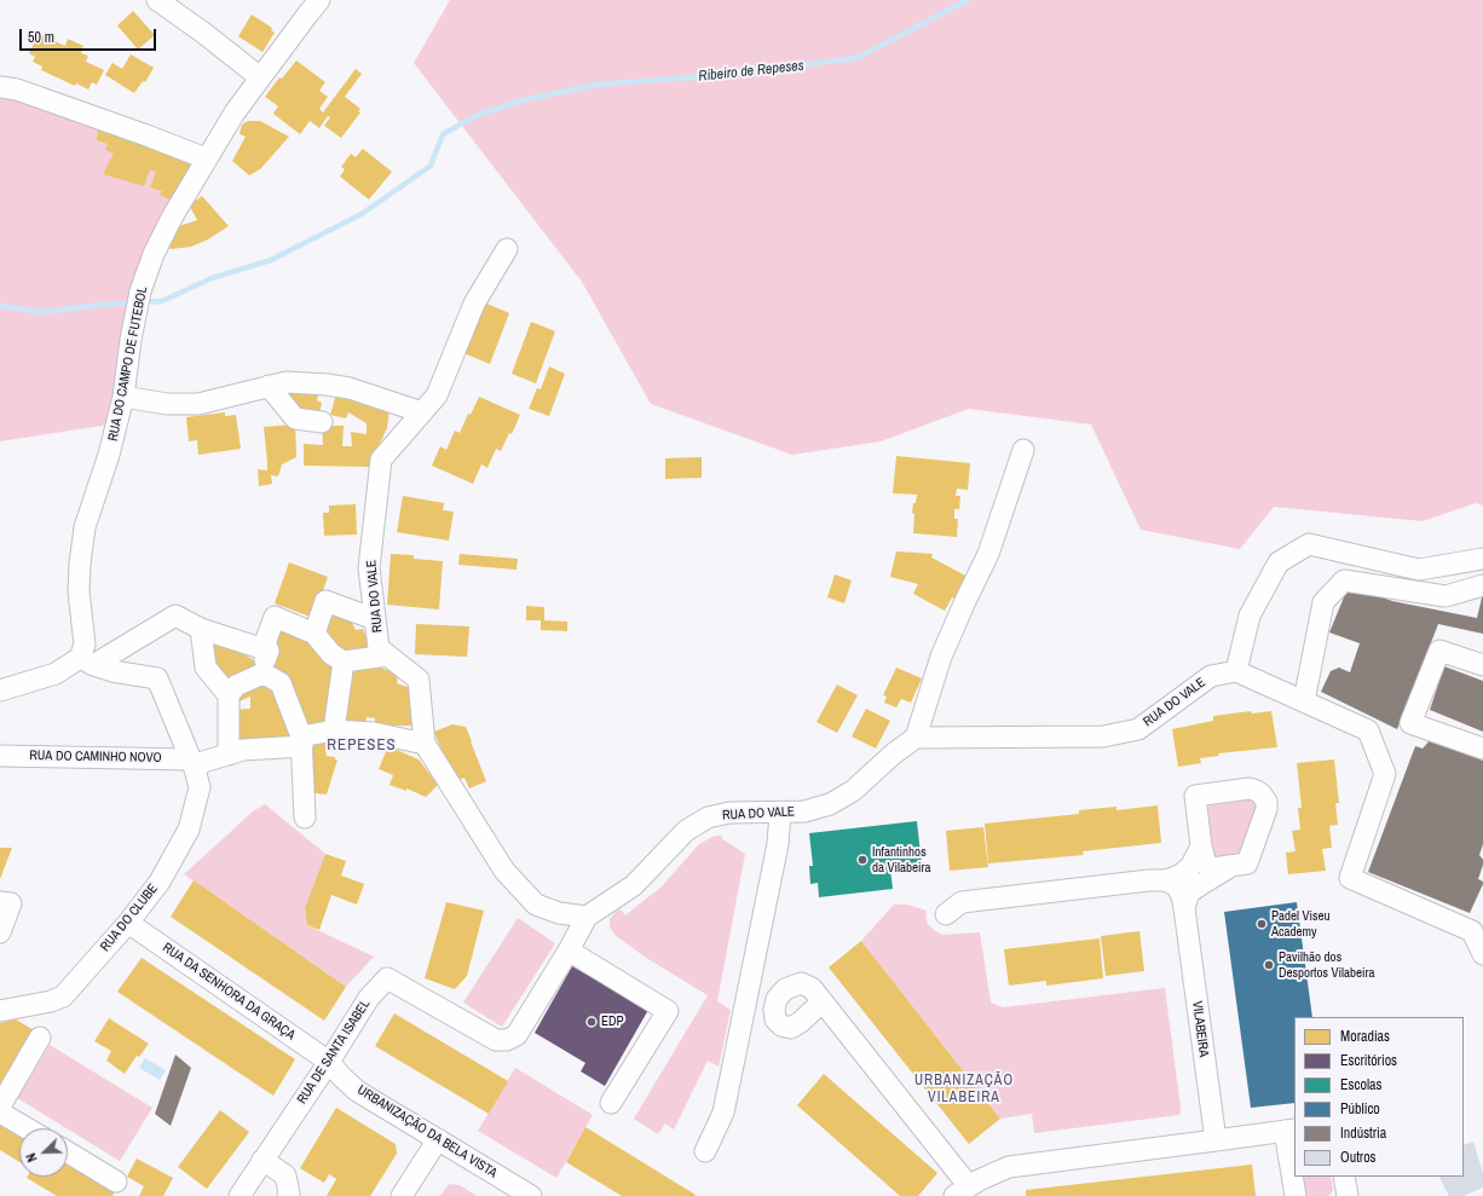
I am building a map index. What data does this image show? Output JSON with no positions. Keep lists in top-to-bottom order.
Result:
{
  "streets": {
    "street": [
      "RUA DO CAMPO DE FUTEBOL",
      "RUA DO VALE",
      "RUA DO CAMINHO NOVO",
      "RUA DO CLUBE",
      "RUA DA SENHORA DA GRAÇA",
      "VILABEIRA",
      "RUA DE SANTA ISABEL",
      "URBANIZAÇÃO DA BELA VISTA"
    ]
  },
  "crossings": [
    ["RUA DO CAMPO DE FUTEBOL", "RUA DO CLUBE"],
    ["RUA DO VALE", "RUA DE SANTA ISABEL"],
    ["RUA DO CAMINHO NOVO", "RUA DO CLUBE"],
    ["RUA DO CLUBE", "RUA DA SENHORA DA GRAÇA"],
    ["RUA DA SENHORA DA GRAÇA", "RUA DE SANTA ISABEL"],
    ["RUA DA SENHORA DA GRAÇA", "URBANIZAÇÃO DA BELA VISTA"],
    ["RUA DE SANTA ISABEL", "URBANIZAÇÃO DA BELA VISTA"]
  ],
  "districts": ["REPESES", "URBANIZAÇÃO VILABEIRA"],
  "water": ["Ribeiro de Repeses"],
  "places": [
    "Infantinhos da Vilabeira",
    "Padel Viseu Academy",
    "Pavilhão dos Desportos Vilabeira",
    "EDP"
  ],
  "legend": [
    "Moradias",
    "Escritórios",
    "Escolas",
    "Público",
    "Indústria",
    "Outros"
  ],
  "scale_bar": "50 m",
  "north": "bottom left"
}
